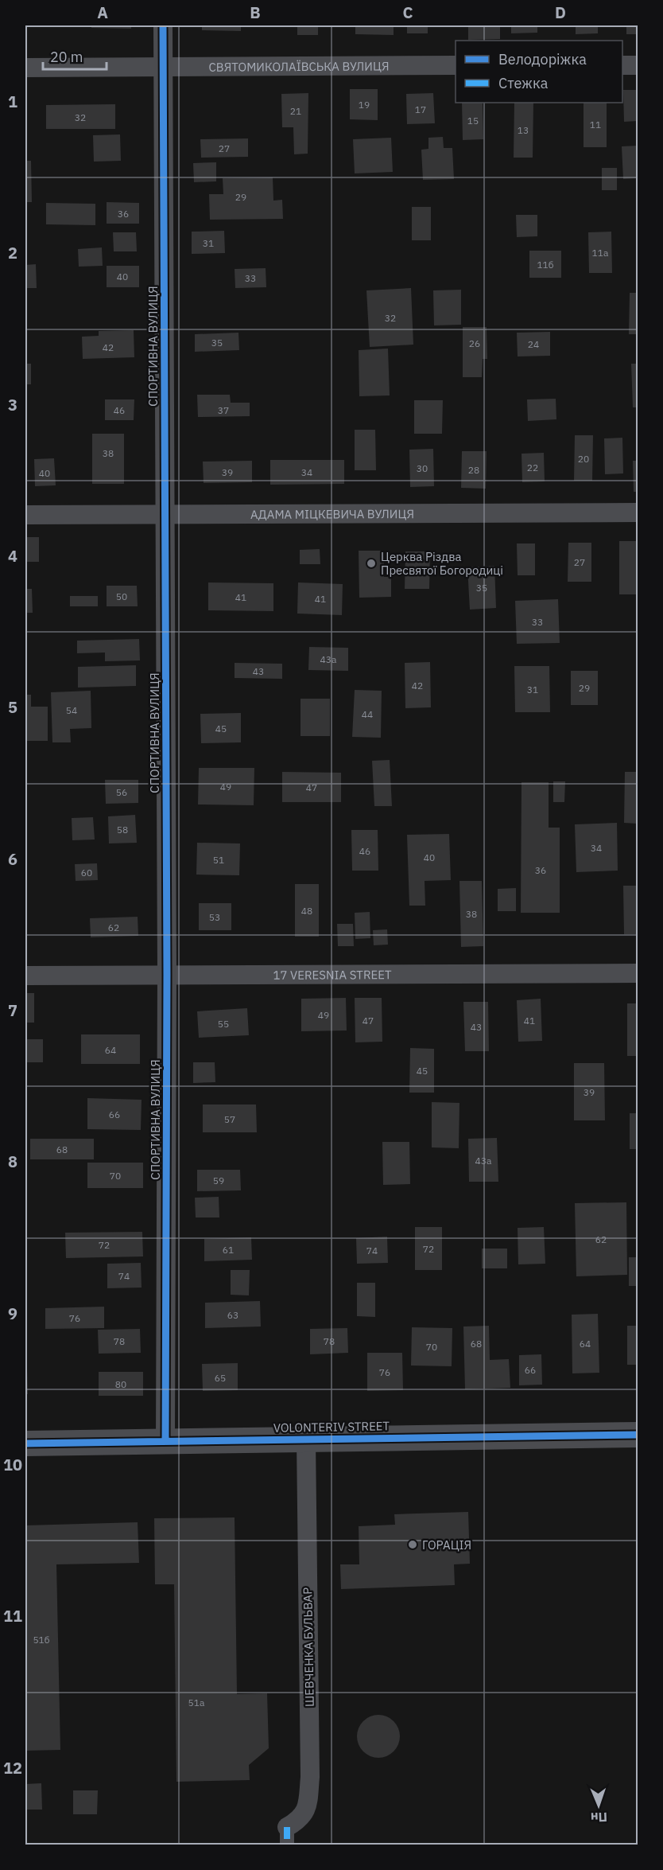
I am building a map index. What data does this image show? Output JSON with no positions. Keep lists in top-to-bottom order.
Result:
{
  "streets": {
    "street": [
      "СВЯТОМИКОЛАЇВСЬКА ВУЛИЦЯ",
      "СПОРТИВНА ВУЛИЦЯ",
      "АДАМА МІЦКЕВИЧА ВУЛИЦЯ",
      "17 VERESNIA STREET",
      "VOLONTERIV STREET",
      "ШЕВЧЕНКА БУЛЬВАР"
    ]
  },
  "crossings": [
    ["СВЯТОМИКОЛАЇВСЬКА ВУЛИЦЯ", "СПОРТИВНА ВУЛИЦЯ"],
    ["СПОРТИВНА ВУЛИЦЯ", "АДАМА МІЦКЕВИЧА ВУЛИЦЯ"],
    ["СПОРТИВНА ВУЛИЦЯ", "17 VERESNIA STREET"],
    ["СПОРТИВНА ВУЛИЦЯ", "VOLONTERIV STREET"],
    ["VOLONTERIV STREET", "ШЕВЧЕНКА БУЛЬВАР"]
  ],
  "places": ["Церква Різдва Пресвятої Богородиці", "ГОРАЦІЯ"],
  "house_numbers": [
    "19",
    "17",
    "21",
    "32",
    "15",
    "11",
    "13",
    "27",
    "29",
    "36",
    "31",
    "11а",
    "11б",
    "40",
    "33",
    "32",
    "35",
    "26",
    "24",
    "42",
    "46",
    "37",
    "38",
    "20",
    "22",
    "30",
    "28",
    "39",
    "34",
    "40",
    "27",
    "35",
    "50",
    "41",
    "41",
    "33",
    "43а",
    "43",
    "42",
    "29",
    "31",
    "54",
    "44",
    "45",
    "49",
    "47",
    "56",
    "58",
    "34",
    "46",
    "40",
    "51",
    "36",
    "60",
    "48",
    "38",
    "53",
    "62",
    "49",
    "47",
    "41",
    "55",
    "43",
    "64",
    "45",
    "39",
    "66",
    "57",
    "68",
    "43а",
    "70",
    "59",
    "62",
    "72",
    "72",
    "61",
    "74",
    "74",
    "63",
    "76",
    "78",
    "78",
    "68",
    "64",
    "70",
    "66",
    "76",
    "65",
    "80",
    "51б",
    "51а"
  ],
  "legend": ["Велодоріжка", "Стежка"],
  "scale_bar": "20 m",
  "north": "bottom",
  "grid": {
    "columns": [
      "A",
      "B",
      "C",
      "D"
    ],
    "rows": [
      "1",
      "2",
      "3",
      "4",
      "5",
      "6",
      "7",
      "8",
      "9",
      "10",
      "11",
      "12"
    ]
  }
}
